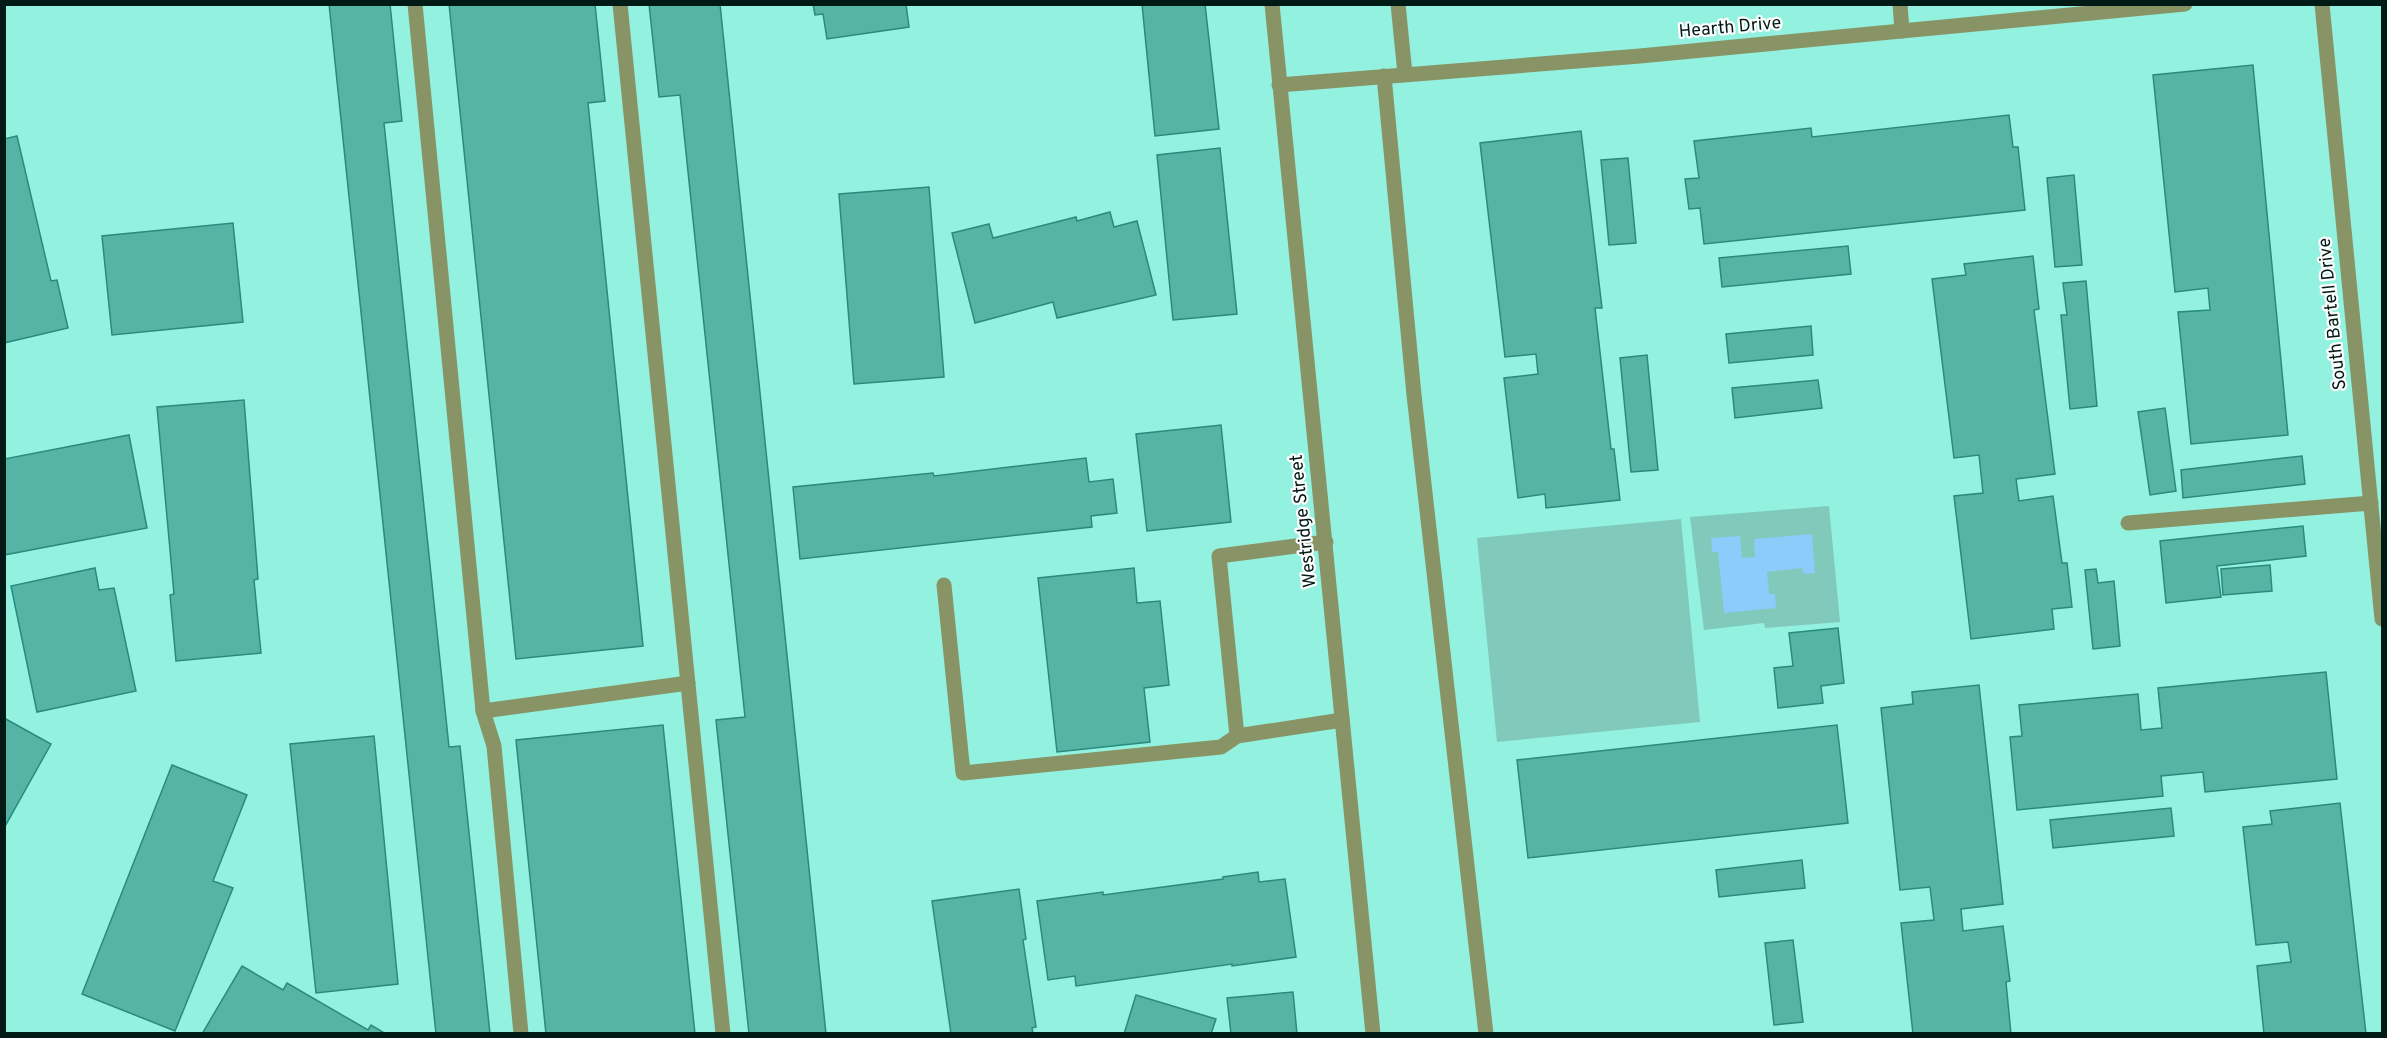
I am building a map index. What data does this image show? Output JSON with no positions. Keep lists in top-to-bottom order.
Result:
{
  "streets": {
    "street": ["Hearth Drive", "South Bartell Drive", "Westridge Street"]
  },
  "crossings": [
    ["Hearth Drive", "Westridge Street"]
  ]
}
